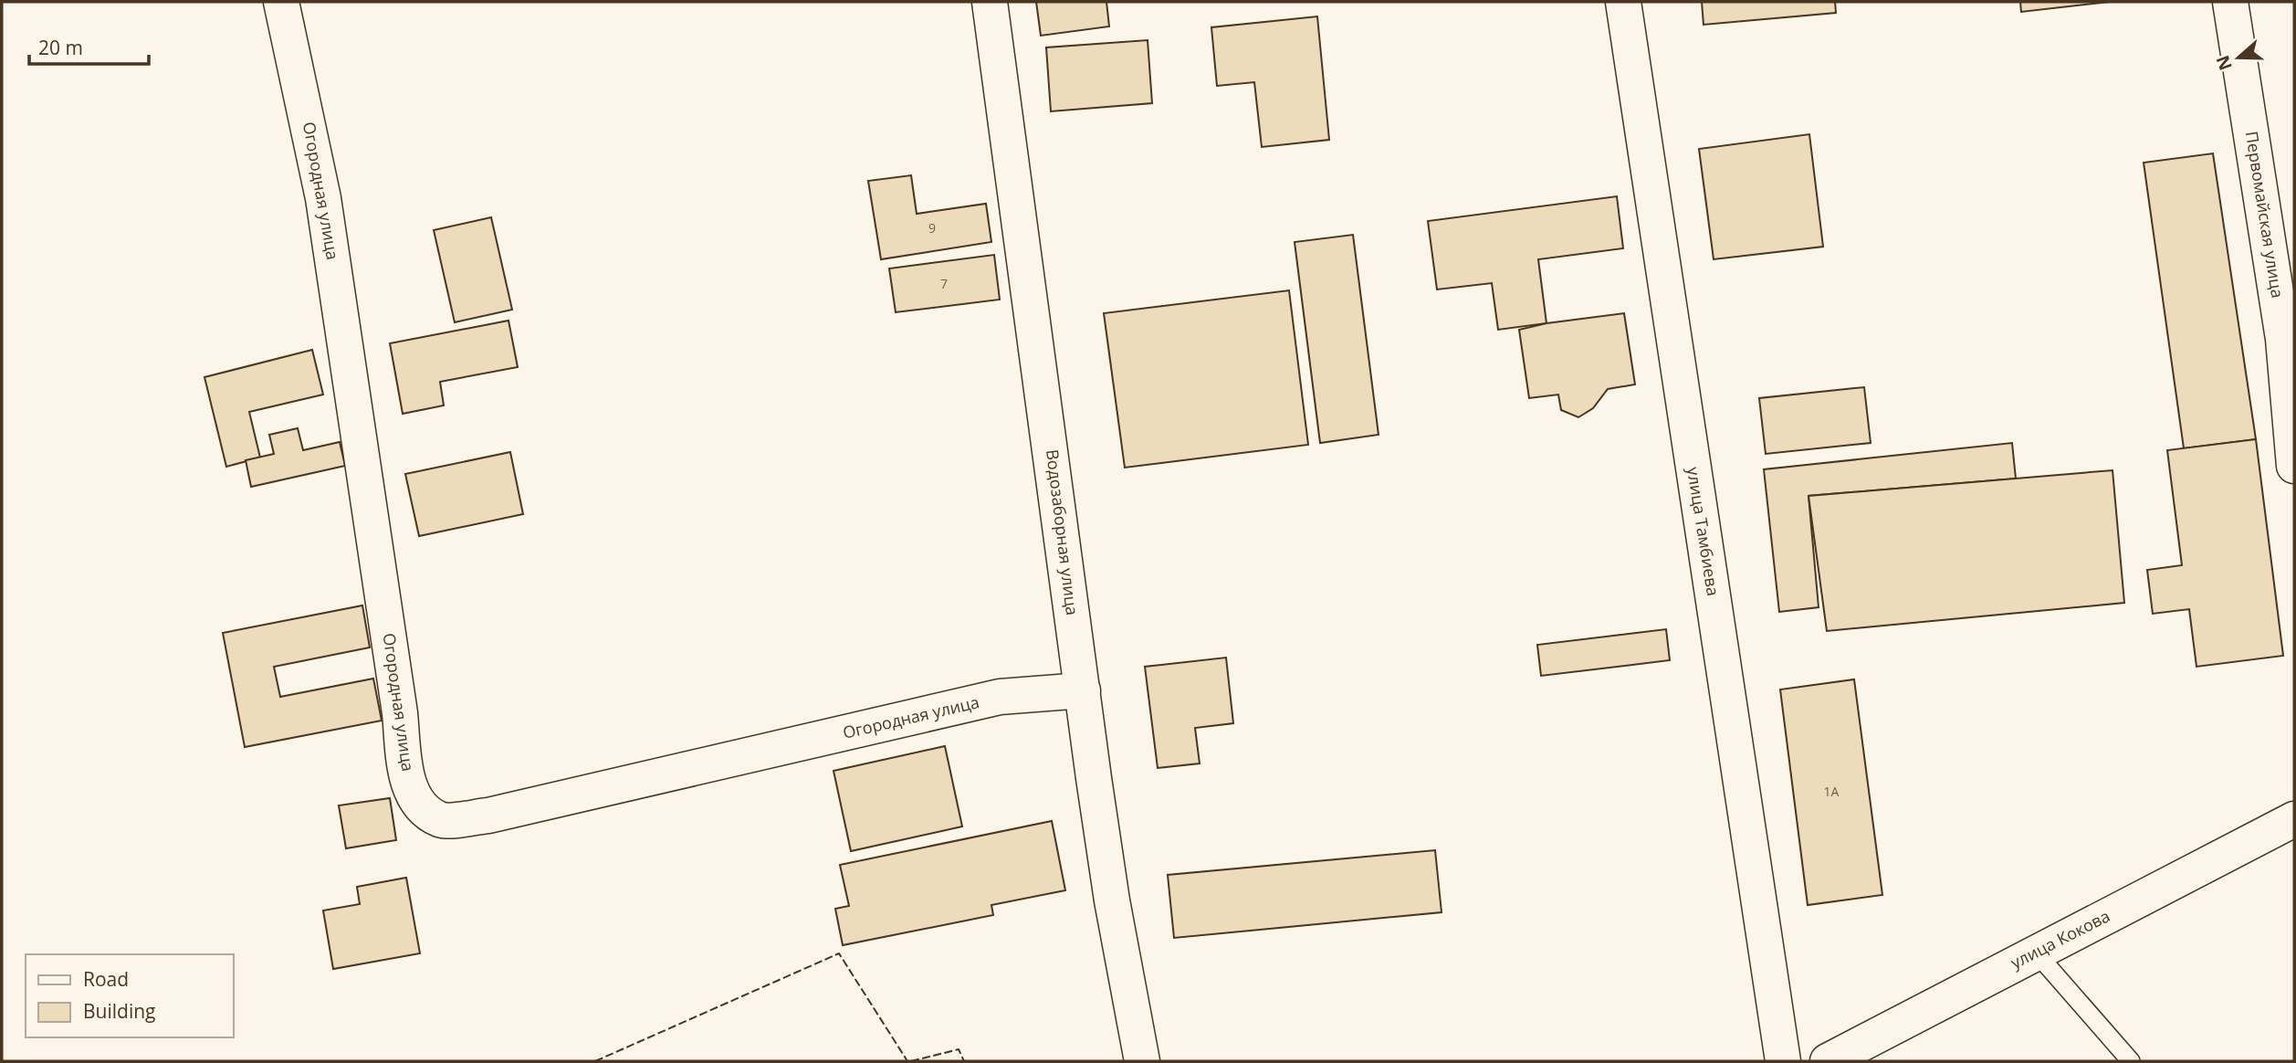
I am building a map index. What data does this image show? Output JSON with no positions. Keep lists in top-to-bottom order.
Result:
{
  "streets": {
    "street": [
      "Огородная улица",
      "Первомайская улица",
      "улица Тамбиева",
      "Водозаборная улица",
      "улица Кокова"
    ]
  },
  "crossings": [
    ["Огородная улица", "Водозаборная улица"]
  ],
  "house_numbers": ["9", "7", "1А"],
  "legend": ["Road", "Building"],
  "scale_bar": "20 m",
  "north": "left"
}
